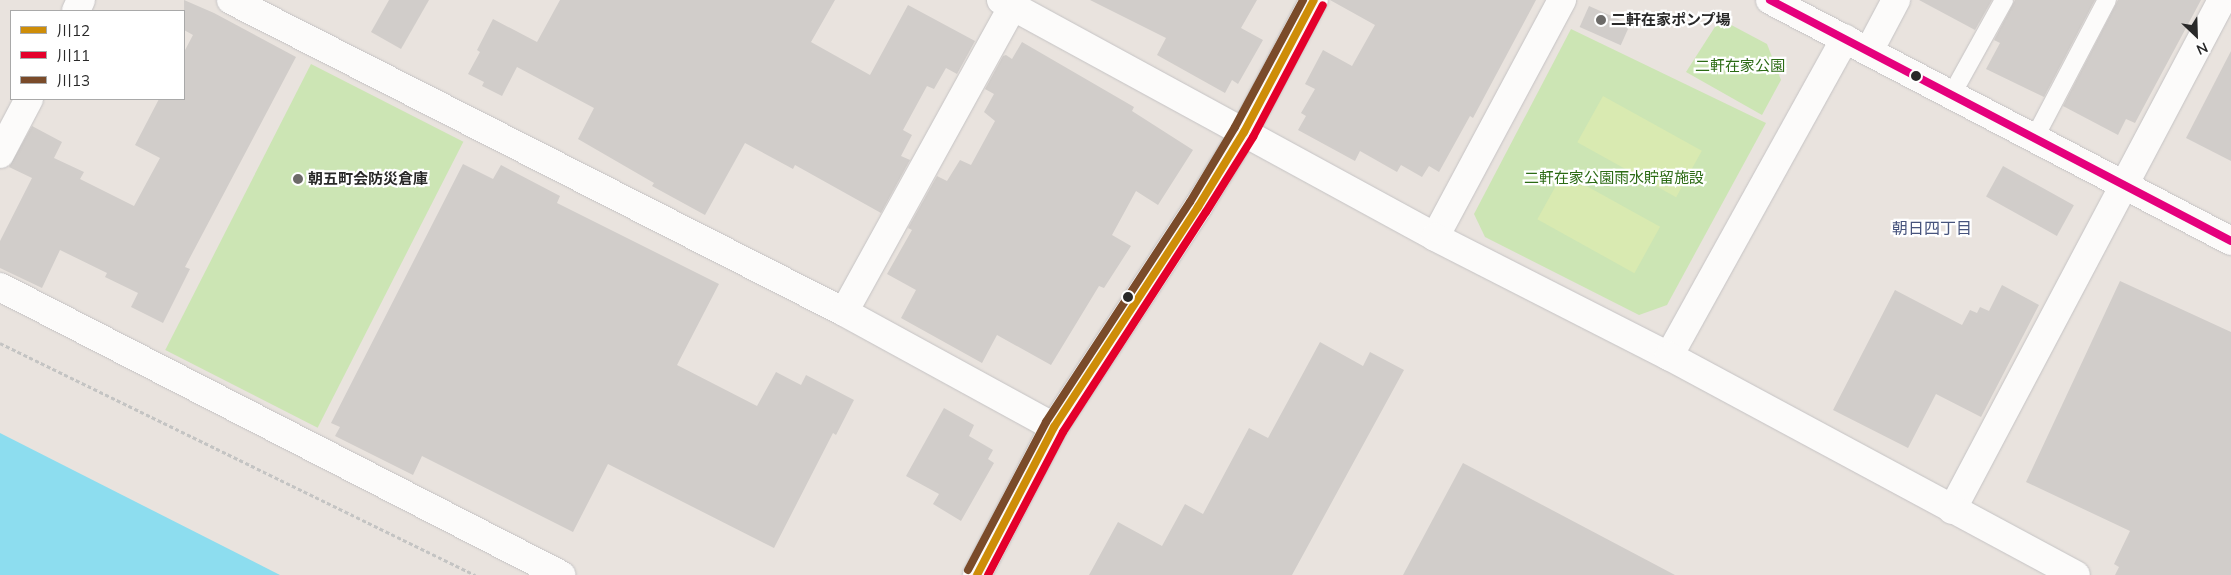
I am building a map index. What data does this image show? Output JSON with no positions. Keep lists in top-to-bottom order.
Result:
{
  "districts": ["朝日四丁目"],
  "parks": ["二軒在家公園", "二軒在家公園雨水貯留施設"],
  "places": ["二軒在家ポンプ場", "朝五町会防災倉庫"],
  "lines": ["transit line 川12", "transit line 川13", "transit line 川11"],
  "legend": ["川12", "川11", "川13"],
  "north": "bottom right"
}
